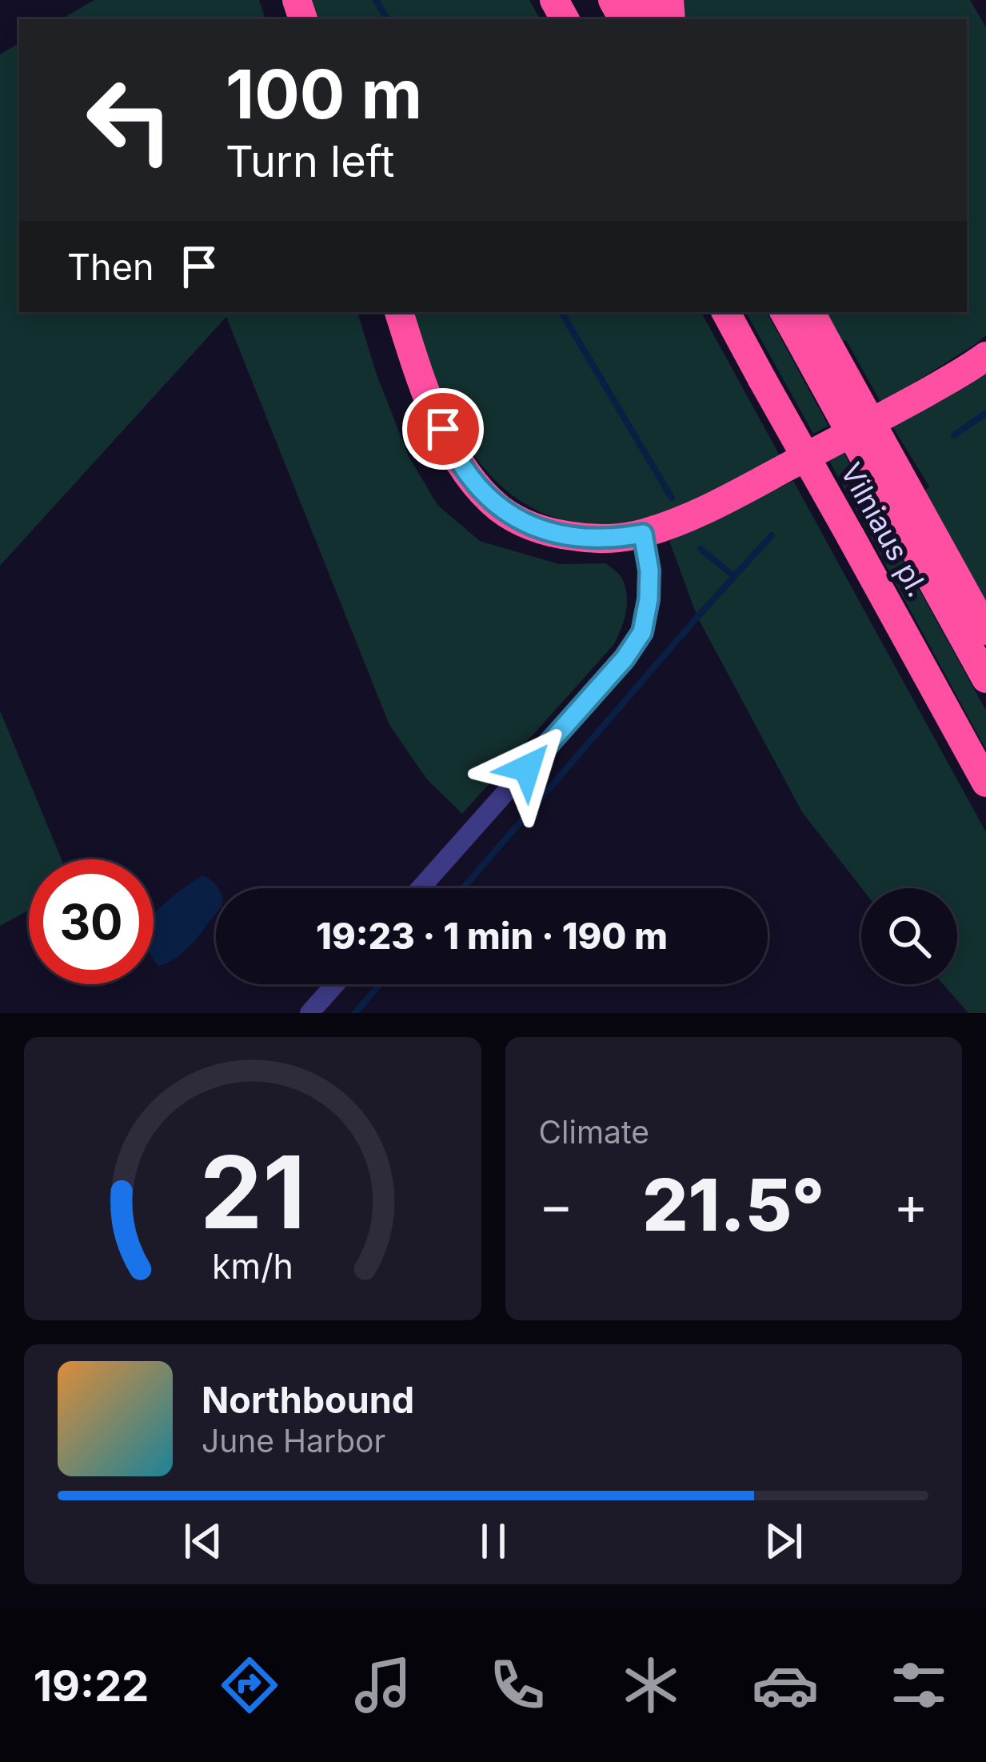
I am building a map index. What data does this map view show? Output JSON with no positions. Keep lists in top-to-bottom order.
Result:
{
  "streets": {
    "highway": ["Vilniaus pl."]
  },
  "page": {
    "turn": ["100 m", "Turn left"],
    "then": "Then",
    "limit": "30",
    "trip": "19:23 · 1 min · 190 m",
    "tile": "Climate",
    "heat": ["−", "21.5°", "+"],
    "song": ["Northbound", "June Harbor"],
    "tabs": "19:22",
    "gauge": ["21", "km/h"]
  }
}
